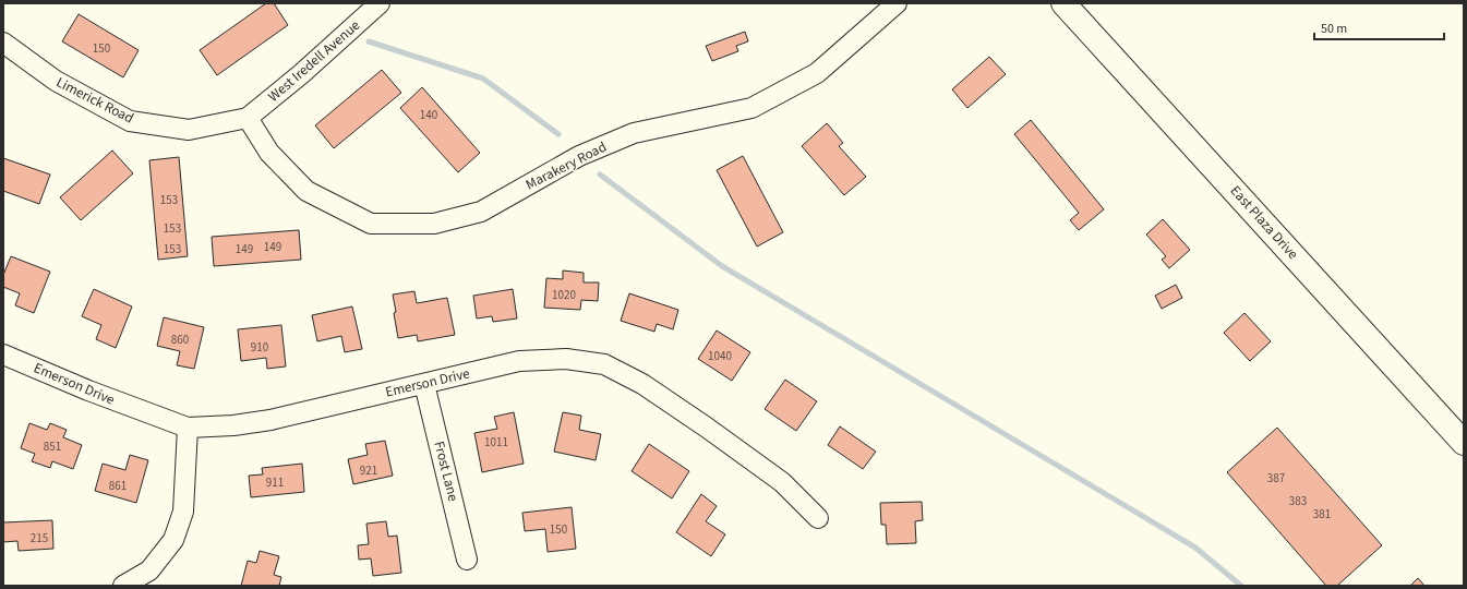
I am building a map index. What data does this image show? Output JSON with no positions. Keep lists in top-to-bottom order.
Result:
{
  "streets": {
    "main road": ["East Plaza Drive"],
    "street": [
      "West Iredell Avenue",
      "Limerick Road",
      "Marakery Road",
      "Emerson Drive",
      "Frost Lane"
    ]
  },
  "crossings": [
    ["West Iredell Avenue", "Limerick Road"],
    ["West Iredell Avenue", "Marakery Road"],
    ["Limerick Road", "Marakery Road"],
    ["Emerson Drive", "Frost Lane"]
  ],
  "house_numbers": [
    "150",
    "140",
    "153",
    "153",
    "149",
    "153",
    "149",
    "1020",
    "860",
    "910",
    "1040",
    "1011",
    "851",
    "921",
    "387",
    "911",
    "861",
    "383",
    "381",
    "150",
    "215"
  ],
  "scale_bar": "50 m"
}
